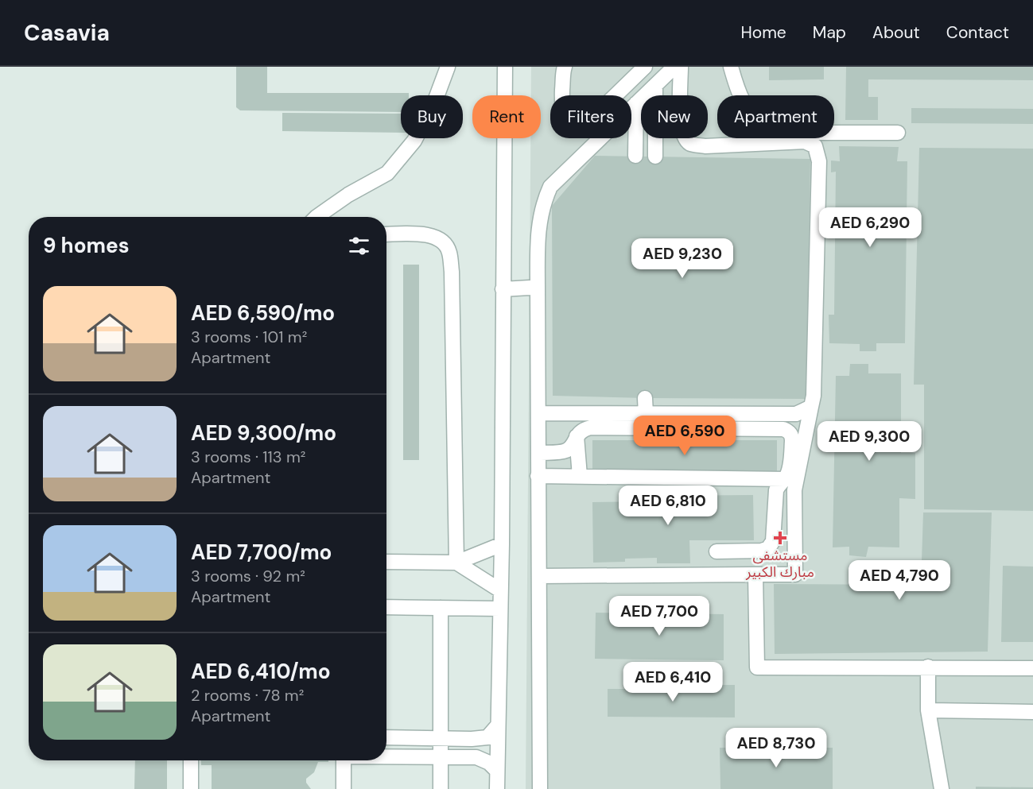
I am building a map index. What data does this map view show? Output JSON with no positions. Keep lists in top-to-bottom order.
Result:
{
  "places": {
    "health": ["مستشفى مبارك الكبير"]
  },
  "page": {
    "header": "Casavia",
    "nav": [
      "Home",
      "Map",
      "About",
      "Contact"
    ],
    "chip": [
      "Buy",
      "Rent",
      "Filters",
      "New",
      "Apartment"
    ],
    "price": [
      "AED 6,290",
      "AED 9,230",
      "AED 6,590",
      "AED 9,300",
      "AED 6,810",
      "AED 4,790",
      "AED 7,700",
      "AED 6,410",
      "AED 8,730"
    ],
    "heading": "9 homes",
    "list": [
      {
        "name": "AED 6,590/mo",
        "note": "3 rooms · 101 m² · Apartment"
      },
      {
        "name": "AED 9,300/mo",
        "note": "3 rooms · 113 m² · Apartment"
      },
      {
        "name": "AED 7,700/mo",
        "note": "3 rooms · 92 m² · Apartment"
      },
      {
        "name": "AED 6,410/mo",
        "note": "2 rooms · 78 m² · Apartment"
      }
    ]
  }
}
